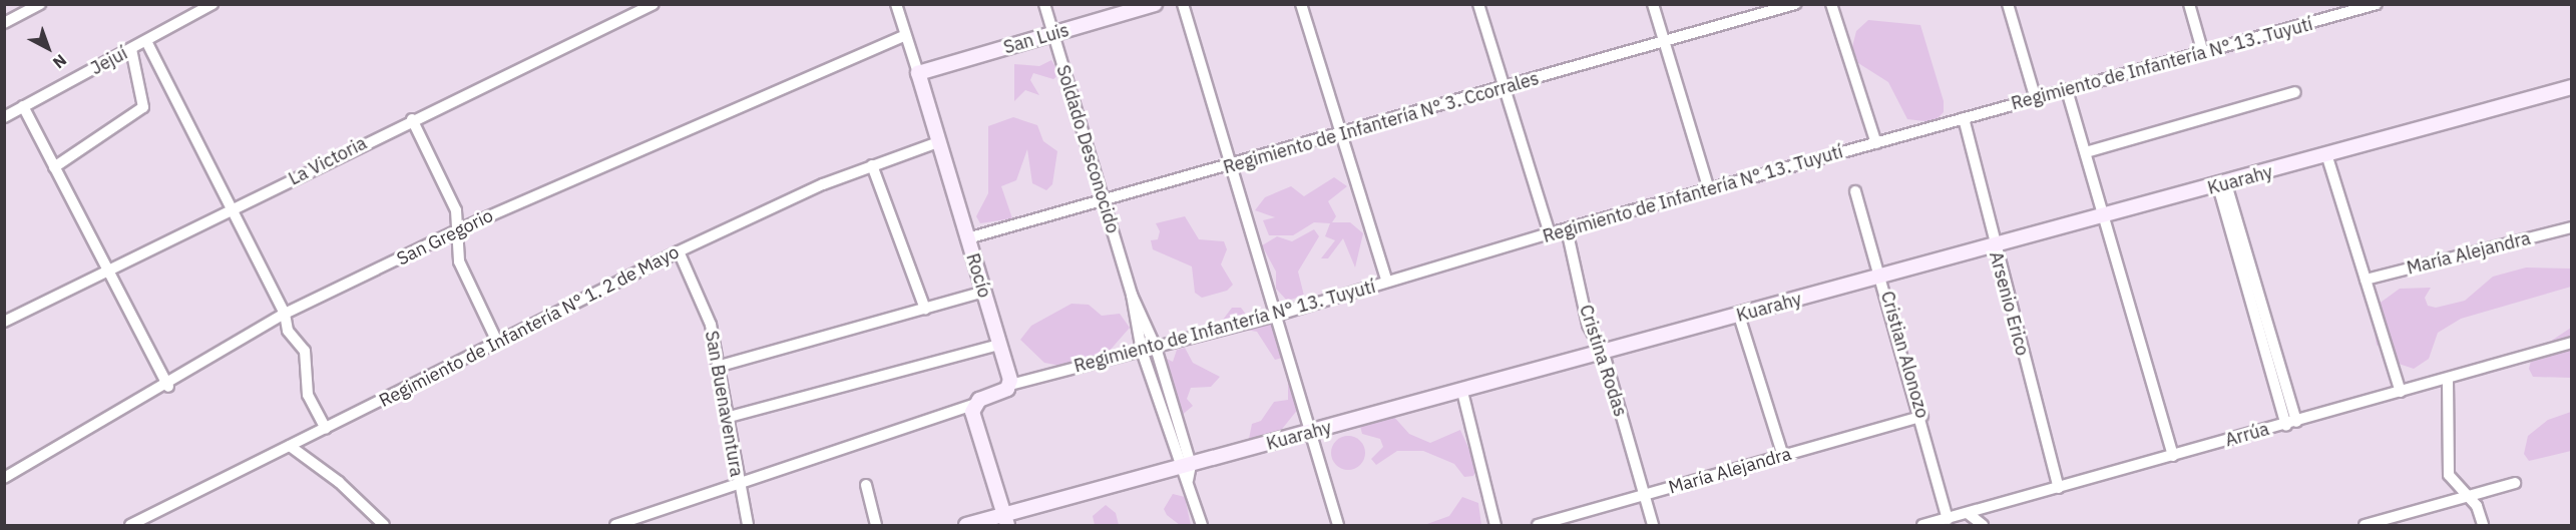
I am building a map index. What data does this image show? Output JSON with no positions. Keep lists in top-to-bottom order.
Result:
{
  "streets": {
    "street": [
      "San Luis",
      "Jejuí",
      "Regimiento de Infantería N° 13. Tuyutí",
      "Regimiento de Infantería N° 3. Ccorrales",
      "Soldado Desconocido",
      "La Victoria",
      "Kuarahy",
      "San Gregorio",
      "María Alejandra",
      "Rocío",
      "Arsenio Erico",
      "Regimiento de Infantería N° 1. 2 de Mayo",
      "Cristian Alonozo",
      "Cristina Rodas",
      "San Buenaventura",
      "Arrúa"
    ]
  },
  "crossings": [
    ["San Luis", "Soldado Desconocido"],
    ["San Luis", "Rocío"],
    ["Regimiento de Infantería N° 13. Tuyutí", "Soldado Desconocido"],
    ["Regimiento de Infantería N° 13. Tuyutí", "Rocío"],
    ["Regimiento de Infantería N° 13. Tuyutí", "Arsenio Erico"],
    ["Regimiento de Infantería N° 13. Tuyutí", "Cristina Rodas"],
    ["Regimiento de Infantería N° 3. Ccorrales", "Soldado Desconocido"],
    ["Regimiento de Infantería N° 3. Ccorrales", "Rocío"],
    ["Soldado Desconocido", "Kuarahy"],
    ["Kuarahy", "Arsenio Erico"],
    ["Kuarahy", "Cristian Alonozo"],
    ["Kuarahy", "Cristina Rodas"],
    ["San Gregorio", "Rocío"],
    ["María Alejandra", "Cristian Alonozo"],
    ["María Alejandra", "Cristina Rodas"],
    ["Rocío", "Regimiento de Infantería N° 1. 2 de Mayo"],
    ["Arsenio Erico", "Arrúa"],
    ["Regimiento de Infantería N° 1. 2 de Mayo", "San Buenaventura"],
    ["Cristian Alonozo", "Arrúa"]
  ],
  "north": "bottom right"
}
